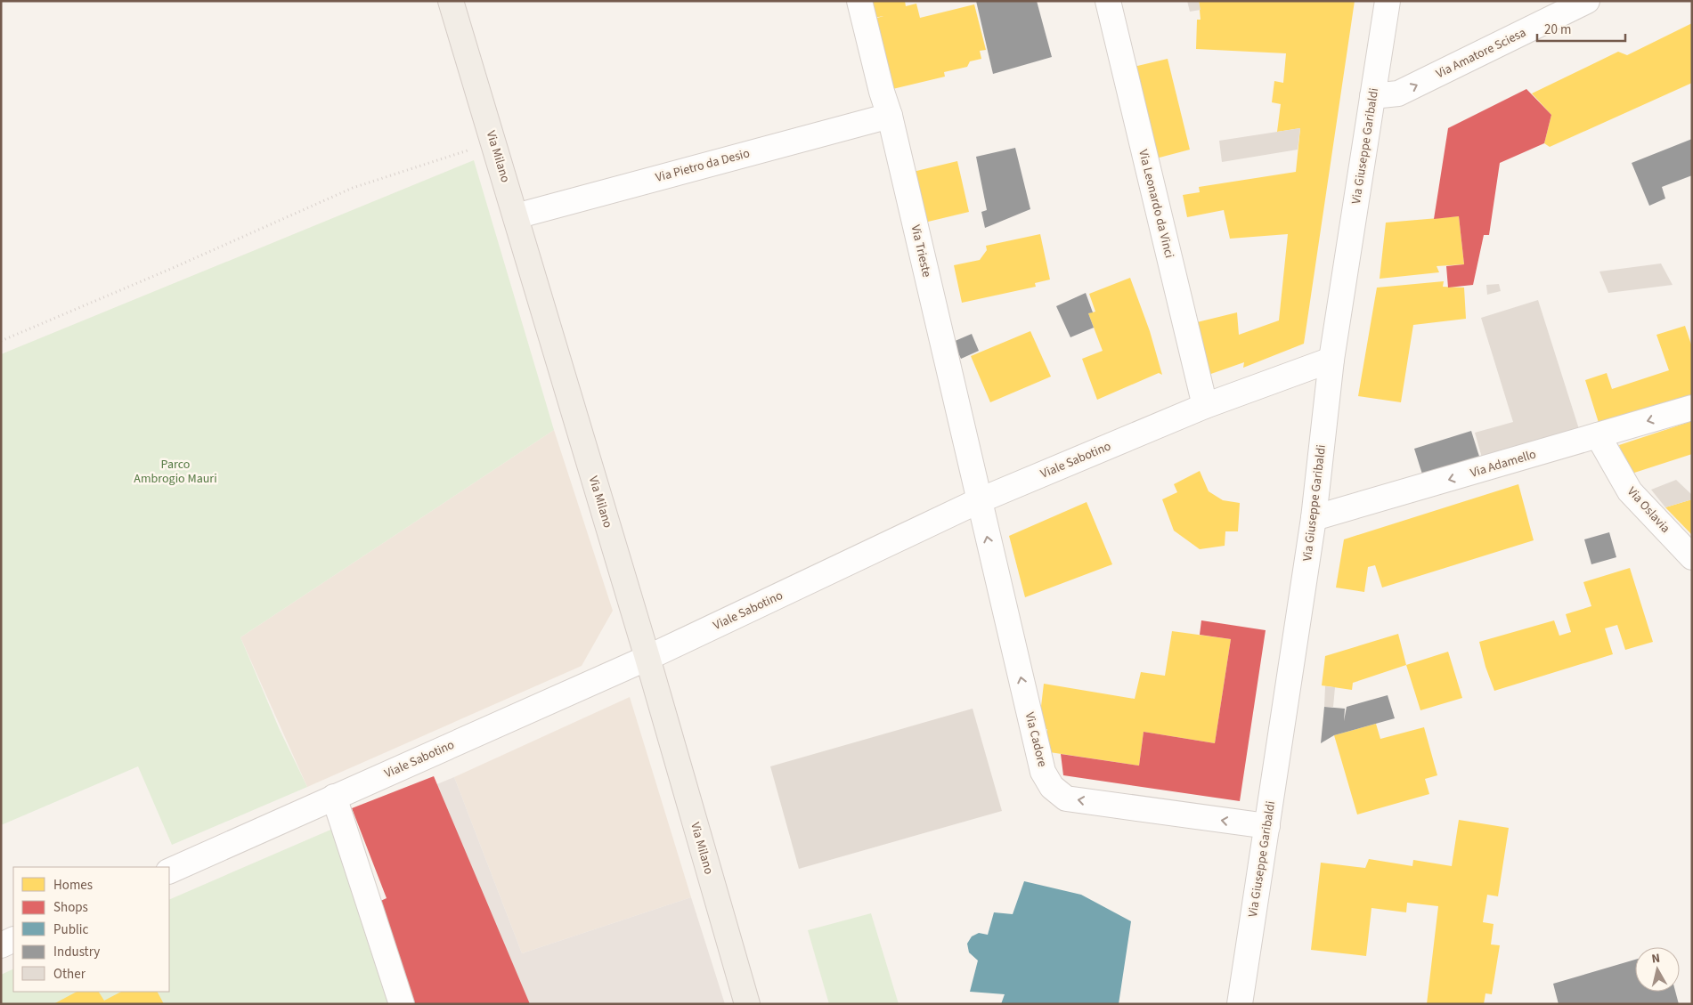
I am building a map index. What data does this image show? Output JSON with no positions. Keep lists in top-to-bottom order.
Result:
{
  "streets": {
    "main road": ["Via Milano"],
    "street": [
      "Via Amatore Sciesa",
      "Via Giuseppe Garibaldi",
      "Via Pietro da Desio",
      "Via Leonardo da Vinci",
      "Via Trieste",
      "Viale Sabotino",
      "Via Adamello",
      "Via Oslavia",
      "Via Cadore"
    ]
  },
  "crossings": [
    ["Via Amatore Sciesa", "Via Giuseppe Garibaldi"],
    ["Via Giuseppe Garibaldi", "Viale Sabotino"],
    ["Via Giuseppe Garibaldi", "Via Adamello"],
    ["Via Giuseppe Garibaldi", "Via Cadore"],
    ["Via Milano", "Via Pietro da Desio"],
    ["Via Milano", "Viale Sabotino"],
    ["Via Pietro da Desio", "Via Trieste"],
    ["Via Leonardo da Vinci", "Viale Sabotino"],
    ["Via Trieste", "Viale Sabotino"],
    ["Via Trieste", "Via Cadore"],
    ["Viale Sabotino", "Via Cadore"],
    ["Via Adamello", "Via Oslavia"]
  ],
  "one_way": ["Via Amatore Sciesa", "Via Adamello", "Via Cadore"],
  "parks": ["Parco Ambrogio Mauri"],
  "legend": [
    "Homes",
    "Shops",
    "Public",
    "Industry",
    "Other"
  ],
  "scale_bar": "20 m",
  "north": "top"
}
